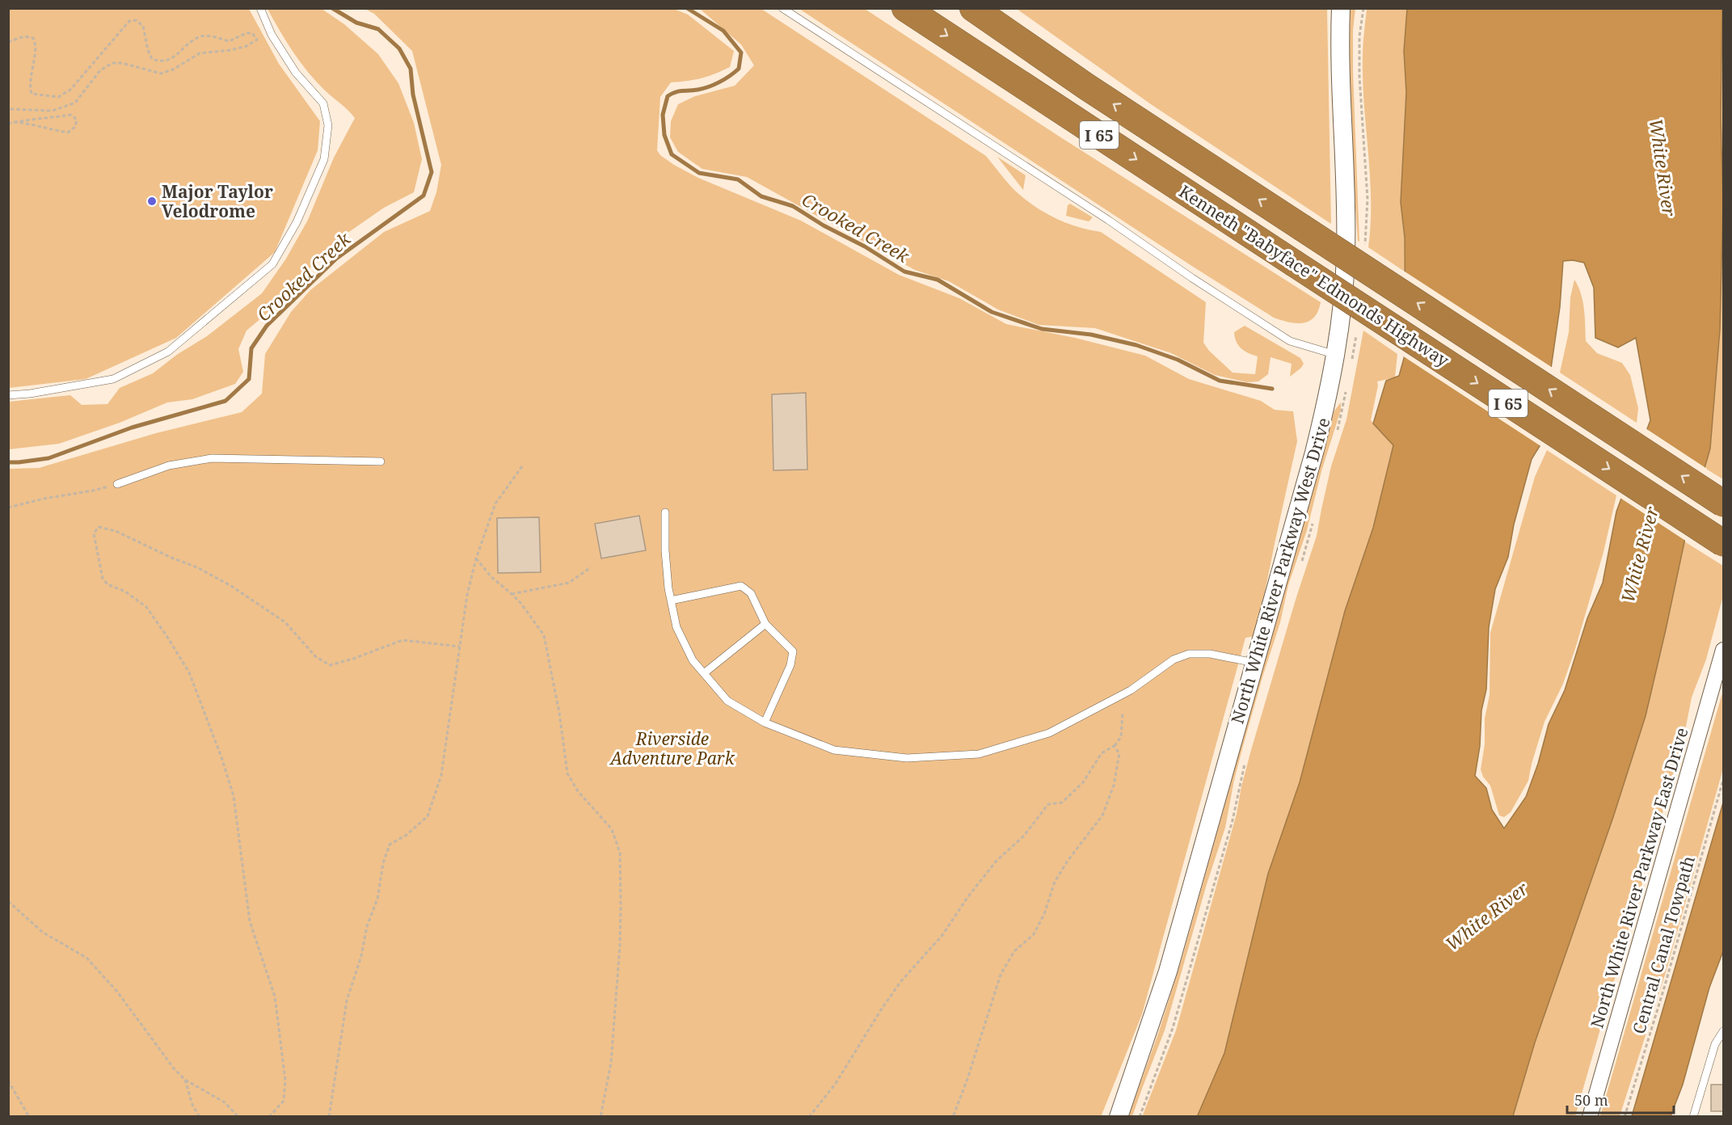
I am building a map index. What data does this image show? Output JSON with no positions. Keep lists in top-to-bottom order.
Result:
{
  "streets": {
    "highway": ["I 65", "Kenneth \"Babyface\" Edmonds Highway"],
    "street": ["North White River Parkway West Drive", "North White River Parkway East Drive"],
    "path": ["Central Canal Towpath"]
  },
  "water": ["White River", "Crooked Creek"],
  "parks": ["Riverside Adventure Park"],
  "places": ["Major Taylor Velodrome"],
  "scale_bar": "50 m"
}
